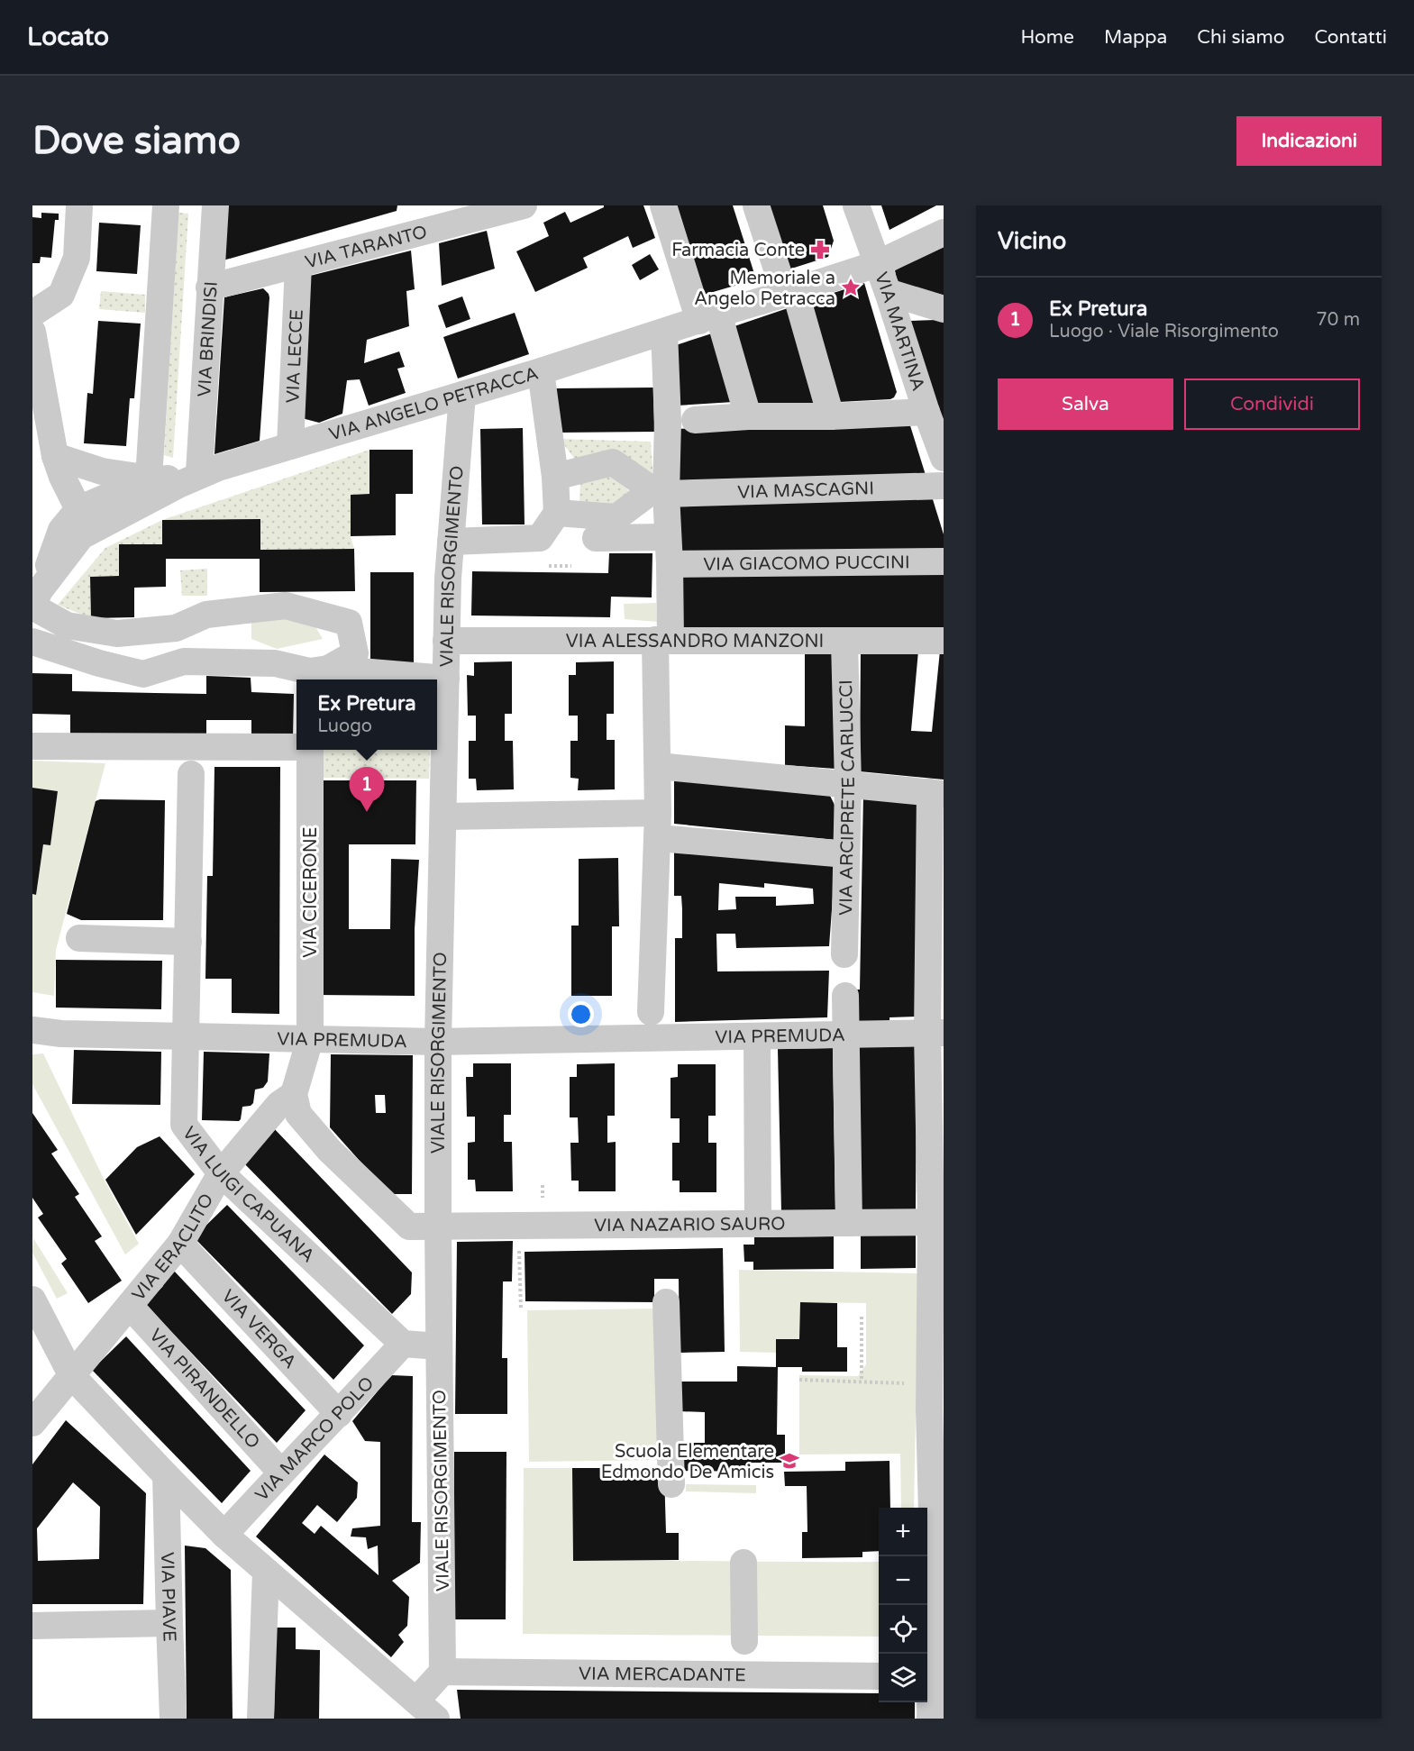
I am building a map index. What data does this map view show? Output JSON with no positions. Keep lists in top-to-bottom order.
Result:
{
  "streets": {
    "street": [
      "VIA TARANTO",
      "VIA MARTINA",
      "VIA BRINDISI",
      "VIA LECCE",
      "VIA ANGELO PETRACCA",
      "VIA MASCAGNI",
      "VIA GIACOMO PUCCINI",
      "VIALE RISORGIMENTO",
      "VIA ALESSANDRO MANZONI",
      "VIA ARCIPRETE CARLUCCI",
      "VIA CICERONE",
      "VIA PREMUDA",
      "VIA LUIGI CAPUANA",
      "VIA NAZARIO SAURO",
      "VIA ERACLITO",
      "VIA VERGA",
      "VIA PIRANDELLO",
      "VIA MARCO POLO",
      "VIA PIAVE",
      "VIA MERCADANTE"
    ]
  },
  "crossings": [
    ["VIA TARANTO", "VIA BRINDISI"],
    ["VIA TARANTO", "VIA LECCE"],
    ["VIA MARTINA", "VIA ANGELO PETRACCA"],
    ["VIA BRINDISI", "VIA ANGELO PETRACCA"],
    ["VIA LECCE", "VIA ANGELO PETRACCA"],
    ["VIA ANGELO PETRACCA", "VIALE RISORGIMENTO"],
    ["VIALE RISORGIMENTO", "VIA ALESSANDRO MANZONI"],
    ["VIALE RISORGIMENTO", "VIA PREMUDA"],
    ["VIALE RISORGIMENTO", "VIA NAZARIO SAURO"],
    ["VIALE RISORGIMENTO", "VIA MERCADANTE"],
    ["VIA ALESSANDRO MANZONI", "VIA ARCIPRETE CARLUCCI"],
    ["VIA CICERONE", "VIA PREMUDA"],
    ["VIA CICERONE", "VIA NAZARIO SAURO"],
    ["VIA CICERONE", "VIA ERACLITO"],
    ["VIA PREMUDA", "VIA LUIGI CAPUANA"],
    ["VIA LUIGI CAPUANA", "VIA ERACLITO"],
    ["VIA LUIGI CAPUANA", "VIA MARCO POLO"],
    ["VIA NAZARIO SAURO", "VIA ERACLITO"],
    ["VIA ERACLITO", "VIA VERGA"],
    ["VIA ERACLITO", "VIA PIRANDELLO"],
    ["VIA VERGA", "VIA MARCO POLO"],
    ["VIA PIRANDELLO", "VIA MARCO POLO"]
  ],
  "places": {
    "pharmacy": ["Farmacia Conte"],
    "place": ["Memoriale a Angelo Petracca"],
    "school or university": ["Scuola Elementare Edmondo De Amicis"]
  },
  "page": {
    "header": "Locato",
    "nav": [
      "Home",
      "Mappa",
      "Chi siamo",
      "Contatti"
    ],
    "buttons": [
      "Indicazioni",
      ["Salva", "Condividi"]
    ],
    "title": "Dove siamo",
    "heading": "Vicino",
    "list": [
      {
        "mark": "1",
        "name": "Ex Pretura",
        "note": "Luogo · Viale Risorgimento",
        "value": "70 m"
      }
    ],
    "popup": ["Ex Pretura", "Luogo"],
    "pins": "1",
    "map_buttons": ["+", "−"]
  }
}
